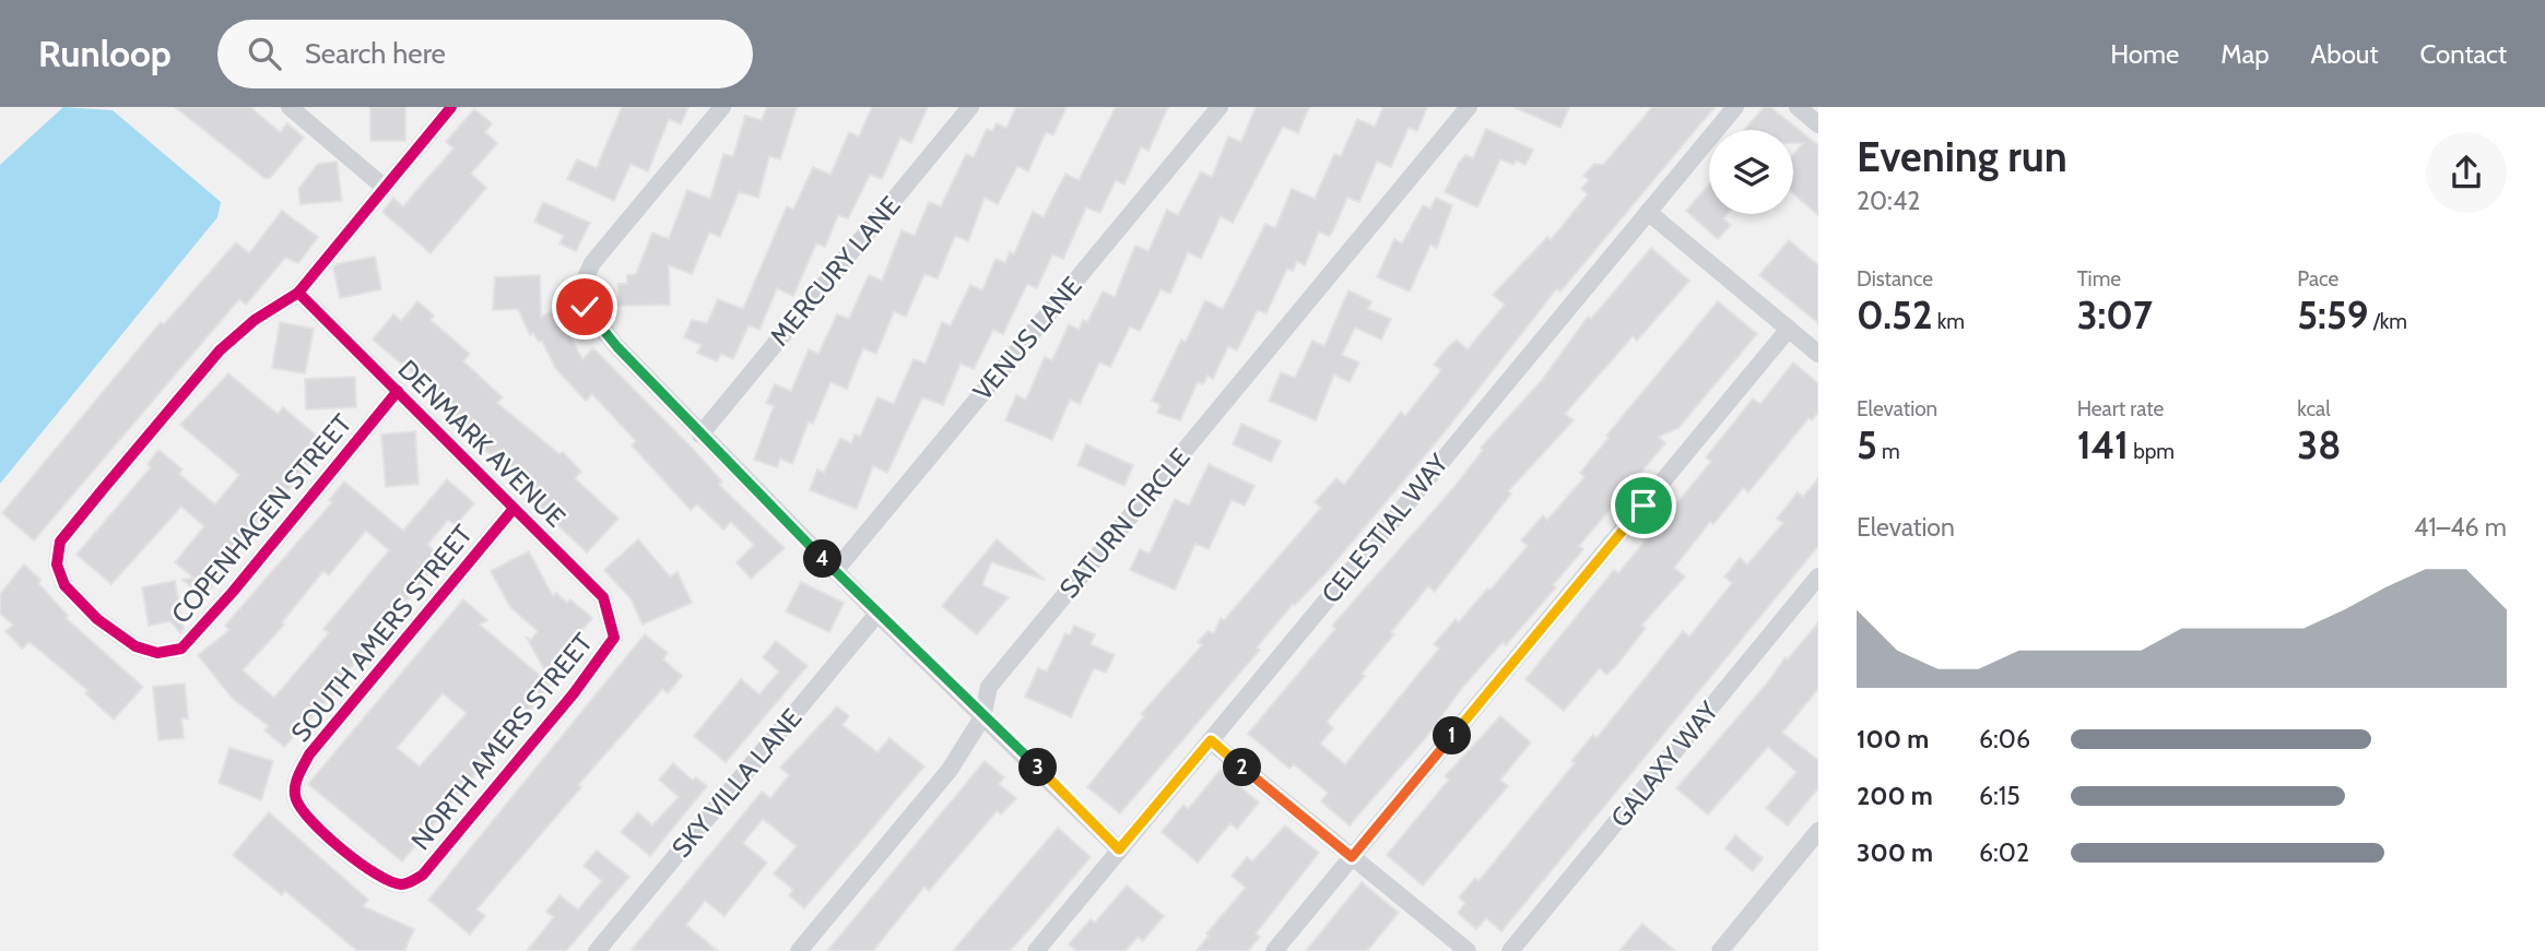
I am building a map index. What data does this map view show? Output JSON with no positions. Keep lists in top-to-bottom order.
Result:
{
  "streets": {
    "street": [
      "MERCURY LANE",
      "VENUS LANE",
      "DENMARK AVENUE",
      "COPENHAGEN STREET",
      "SATURN CIRCLE",
      "CELESTIAL WAY",
      "SOUTH AMERS STREET",
      "NORTH AMERS STREET",
      "GALAXY WAY",
      "SKY VILLA LANE"
    ]
  },
  "crossings": [
    ["DENMARK AVENUE", "COPENHAGEN STREET"],
    ["DENMARK AVENUE", "SOUTH AMERS STREET"],
    ["DENMARK AVENUE", "NORTH AMERS STREET"],
    ["SOUTH AMERS STREET", "NORTH AMERS STREET"]
  ],
  "page": {
    "header": "Runloop",
    "search": "Search here",
    "nav": [
      "Home",
      "Map",
      "About",
      "Contact"
    ],
    "heading": ["Evening run", "20:42"],
    "stats": [
      ["Distance", "0.52 km"],
      ["Time", "3:07"],
      ["Pace", "5:59 /km"],
      ["Elevation", "5 m"],
      ["Heart rate", "141 bpm"],
      ["kcal", "38"]
    ],
    "chart": ["Elevation", "41–46 m"],
    "pins": [
      "4",
      "1",
      "2",
      "3"
    ],
    "list": [
      {
        "name": "100 m",
        "note": "6:06"
      },
      {
        "name": "200 m",
        "note": "6:15"
      },
      {
        "name": "300 m",
        "note": "6:02"
      }
    ]
  }
}
